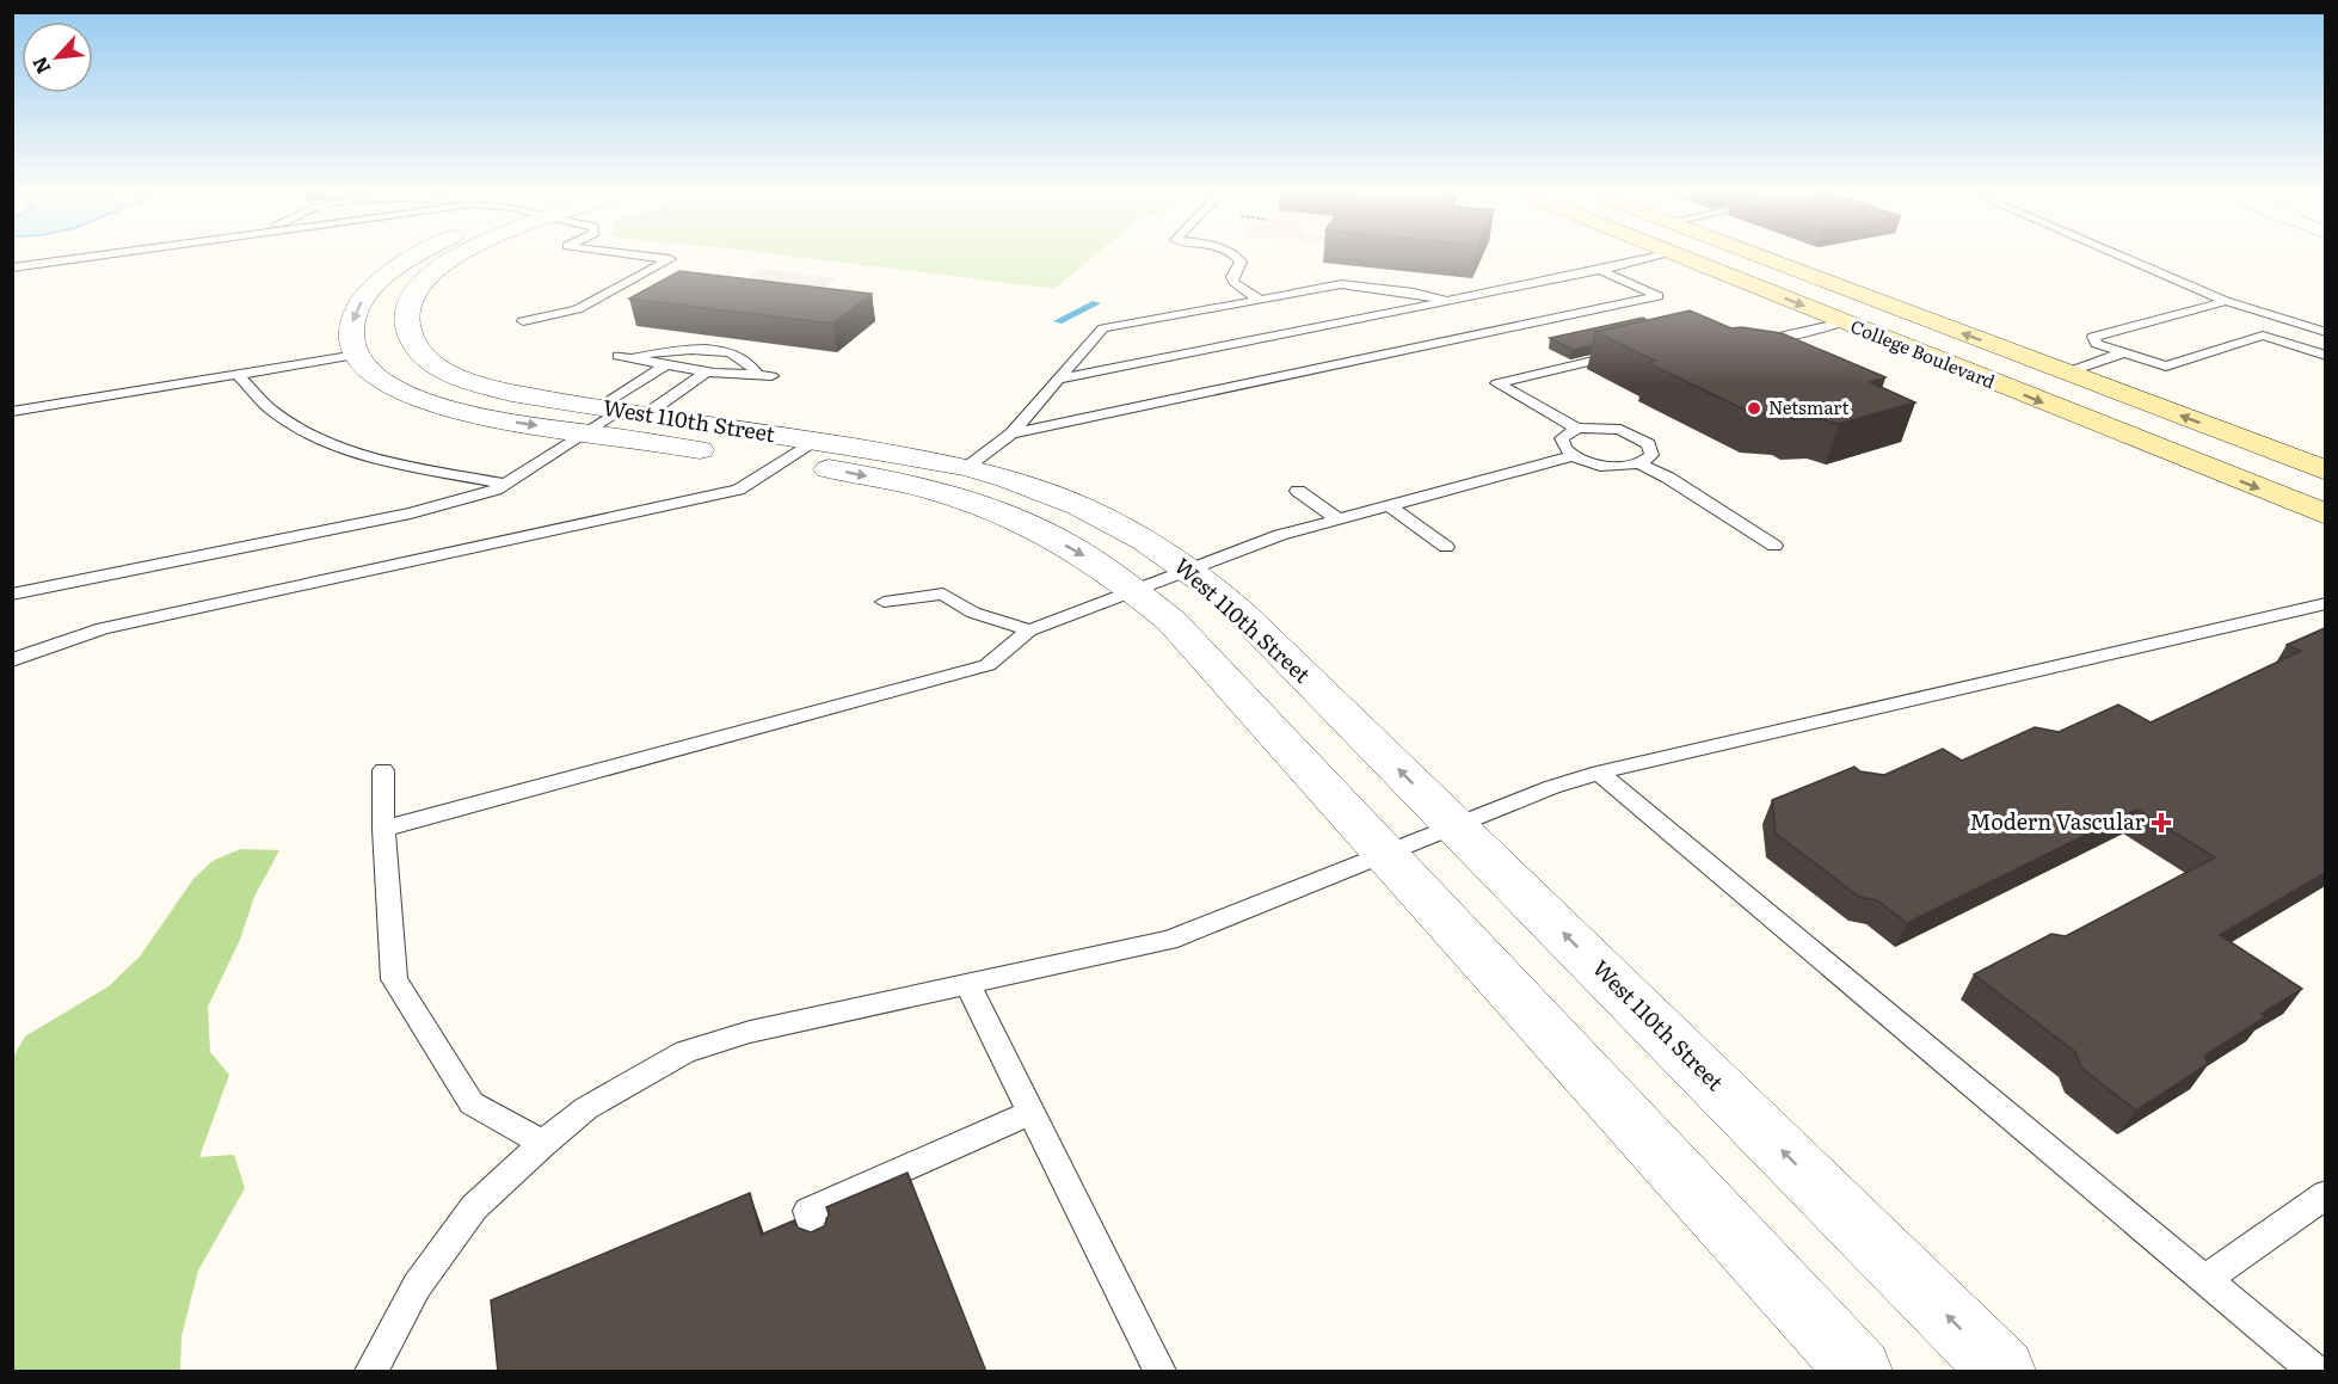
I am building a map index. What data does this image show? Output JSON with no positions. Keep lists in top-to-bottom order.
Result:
{
  "streets": {
    "main road": ["College Boulevard"],
    "street": ["West 110th Street"]
  },
  "places": {
    "other": ["Netsmart"],
    "health": ["Modern Vascular"]
  },
  "north": "bottom left"
}
